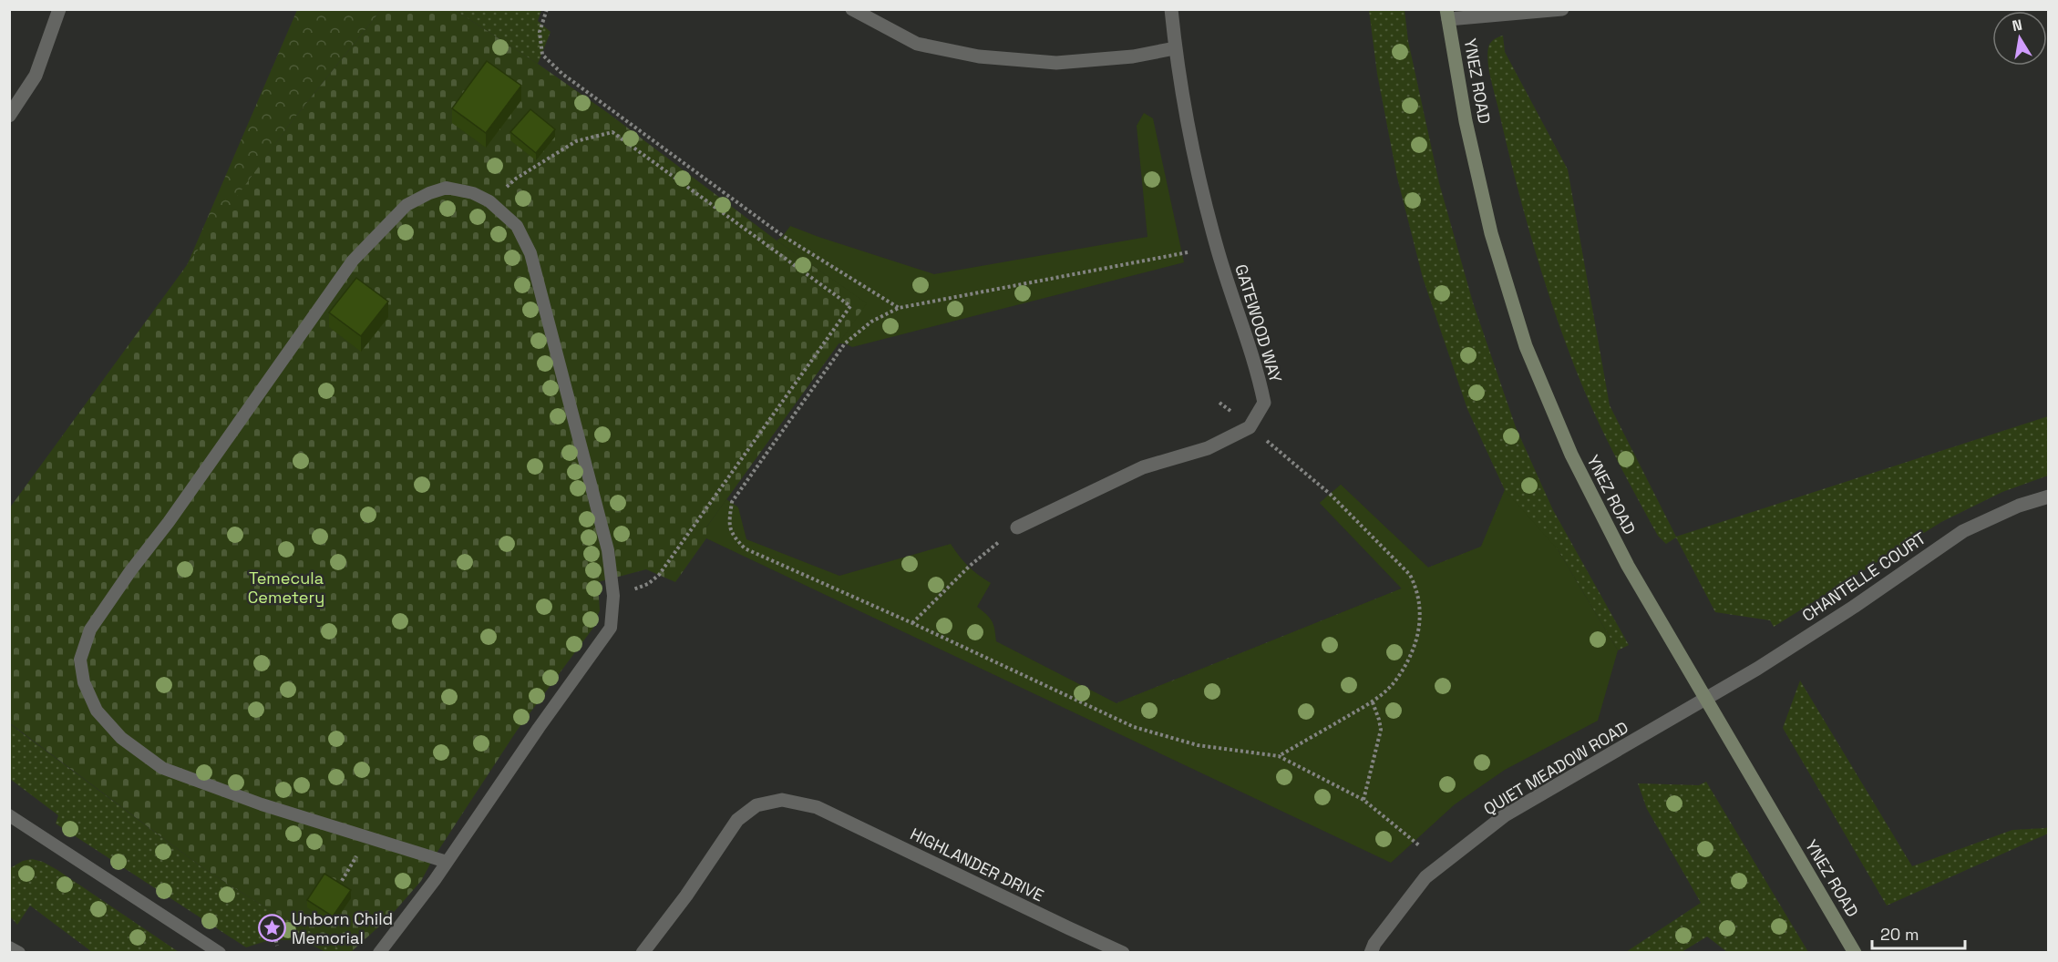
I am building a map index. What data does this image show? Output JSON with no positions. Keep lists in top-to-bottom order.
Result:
{
  "streets": {
    "main road": ["YNEZ ROAD"],
    "street": [
      "GATEWOOD WAY",
      "CHANTELLE COURT",
      "QUIET MEADOW ROAD",
      "HIGHLANDER DRIVE"
    ]
  },
  "crossings": [
    ["YNEZ ROAD", "CHANTELLE COURT"],
    ["YNEZ ROAD", "QUIET MEADOW ROAD"],
    ["CHANTELLE COURT", "QUIET MEADOW ROAD"]
  ],
  "parks": ["Temecula Cemetery"],
  "places": {
    "place": ["Unborn Child Memorial"]
  },
  "scale_bar": "20 m",
  "north": "top"
}
